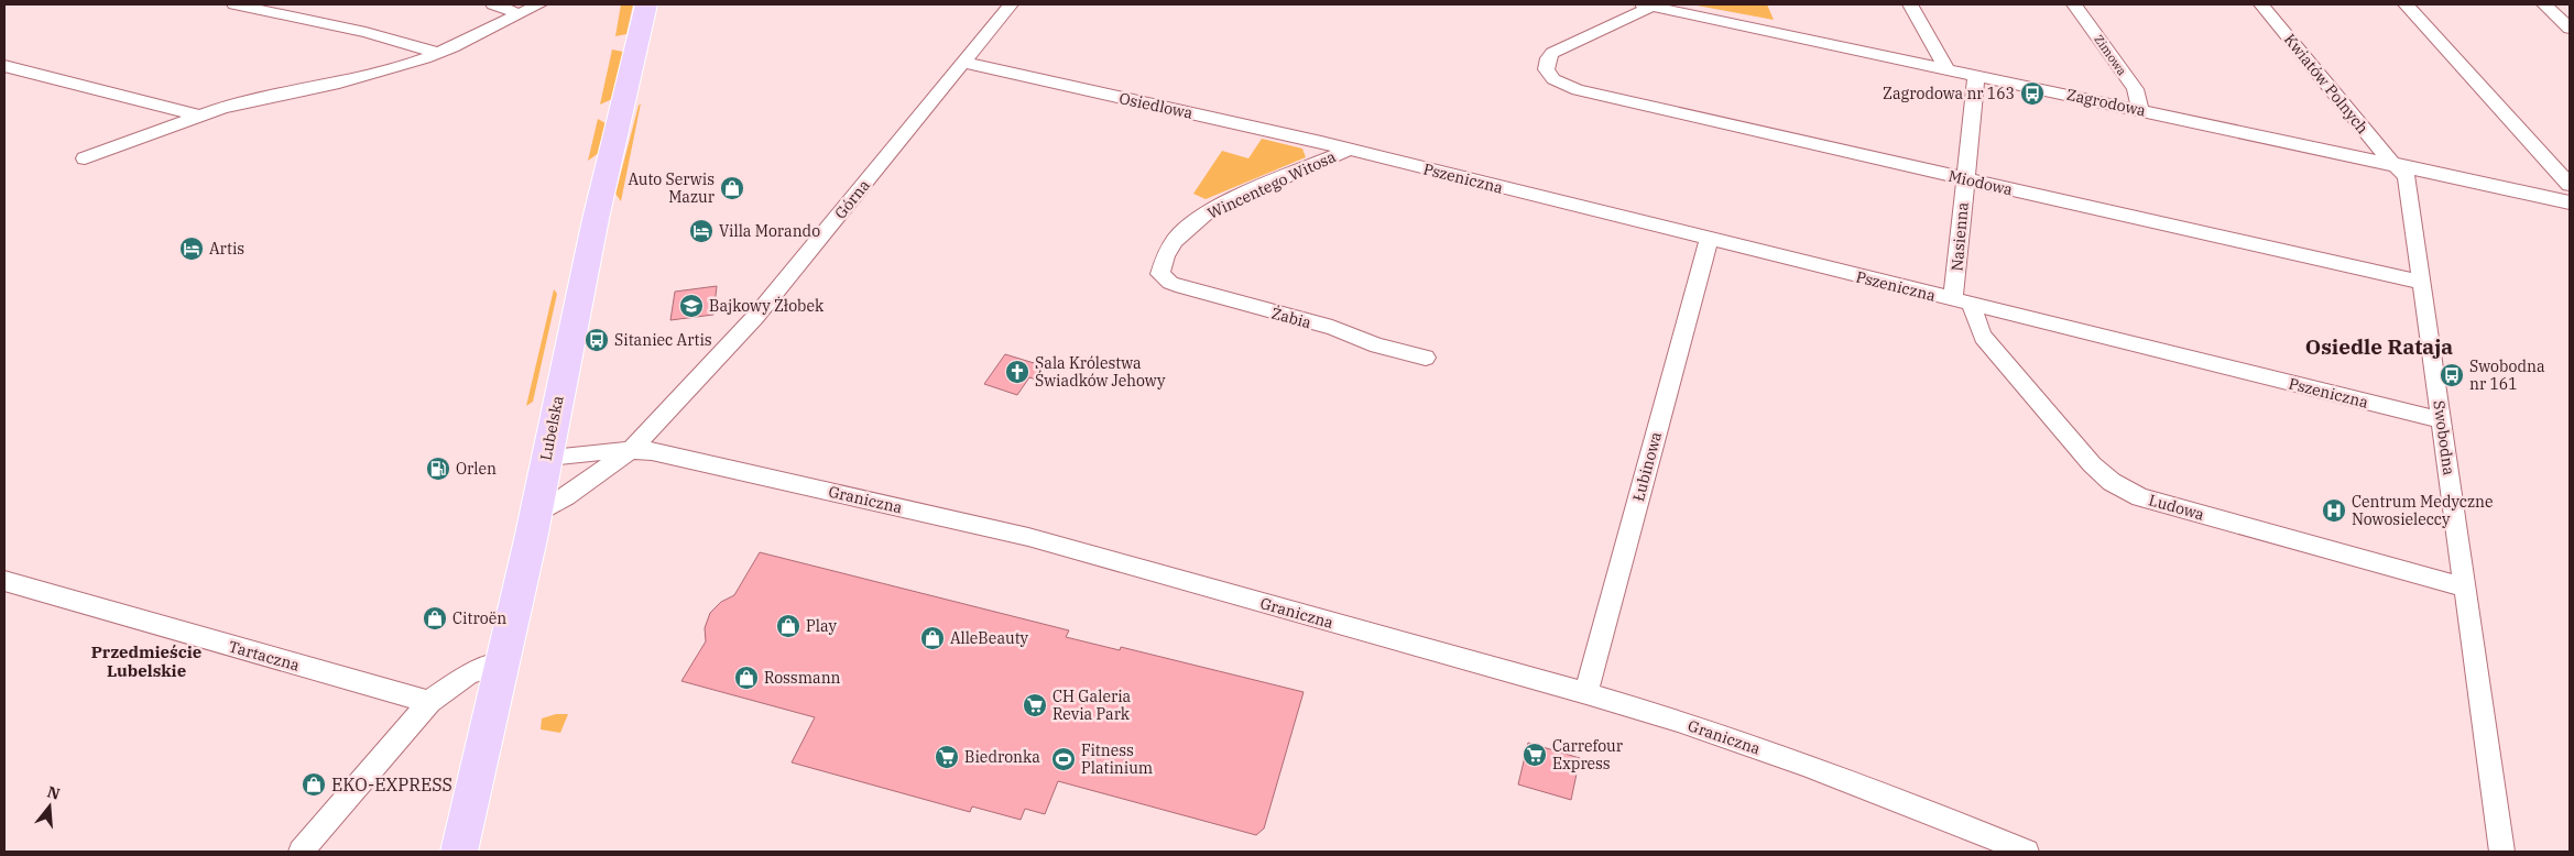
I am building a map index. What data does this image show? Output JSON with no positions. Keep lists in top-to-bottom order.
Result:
{
  "streets": {
    "main road": ["Lubelska"],
    "street": [
      "Zimowa",
      "Kwiatów Polnych",
      "Zagrodowa",
      "Osiedlowa",
      "Pszeniczna",
      "Miodowa",
      "Wincentego Witosa",
      "Górna",
      "Nasienna",
      "Żabia",
      "Swobodna",
      "Łubinowa",
      "Graniczna",
      "Ludowa",
      "Tartaczna"
    ]
  },
  "crossings": [
    ["Zimowa", "Zagrodowa"],
    ["Kwiatów Polnych", "Zagrodowa"],
    ["Kwiatów Polnych", "Swobodna"],
    ["Zagrodowa", "Nasienna"],
    ["Zagrodowa", "Swobodna"],
    ["Osiedlowa", "Pszeniczna"],
    ["Osiedlowa", "Wincentego Witosa"],
    ["Osiedlowa", "Górna"],
    ["Pszeniczna", "Wincentego Witosa"],
    ["Pszeniczna", "Nasienna"],
    ["Pszeniczna", "Swobodna"],
    ["Pszeniczna", "Łubinowa"],
    ["Pszeniczna", "Ludowa"],
    ["Miodowa", "Nasienna"],
    ["Miodowa", "Swobodna"],
    ["Wincentego Witosa", "Żabia"],
    ["Górna", "Lubelska"],
    ["Górna", "Graniczna"],
    ["Nasienna", "Ludowa"],
    ["Lubelska", "Graniczna"],
    ["Swobodna", "Ludowa"],
    ["Łubinowa", "Graniczna"]
  ],
  "districts": ["Osiedle Rataja", "Przedmieście Lubelskie"],
  "places": {
    "bus stop": ["Zagrodowa nr 163", "Sitaniec Artis", "Swobodna nr 161"],
    "shop": [
      "Auto Serwis Mazur",
      "Citroën",
      "Play",
      "AlleBeauty",
      "Rossmann",
      "EKO-EXPRESS"
    ],
    "hotel": ["Villa Morando", "Artis"],
    "school or university": ["Bajkowy Żłobek"],
    "church": ["Sala Królestwa Świadków Jehowy"],
    "fuel station": ["Orlen"],
    "hospital": ["Centrum Medyczne Nowosieleccy"],
    "supermarket": ["CH Galeria Revia Park", "Carrefour Express", "Biedronka"],
    "sports": ["Fitness Platinium"]
  },
  "north": "top"
}
